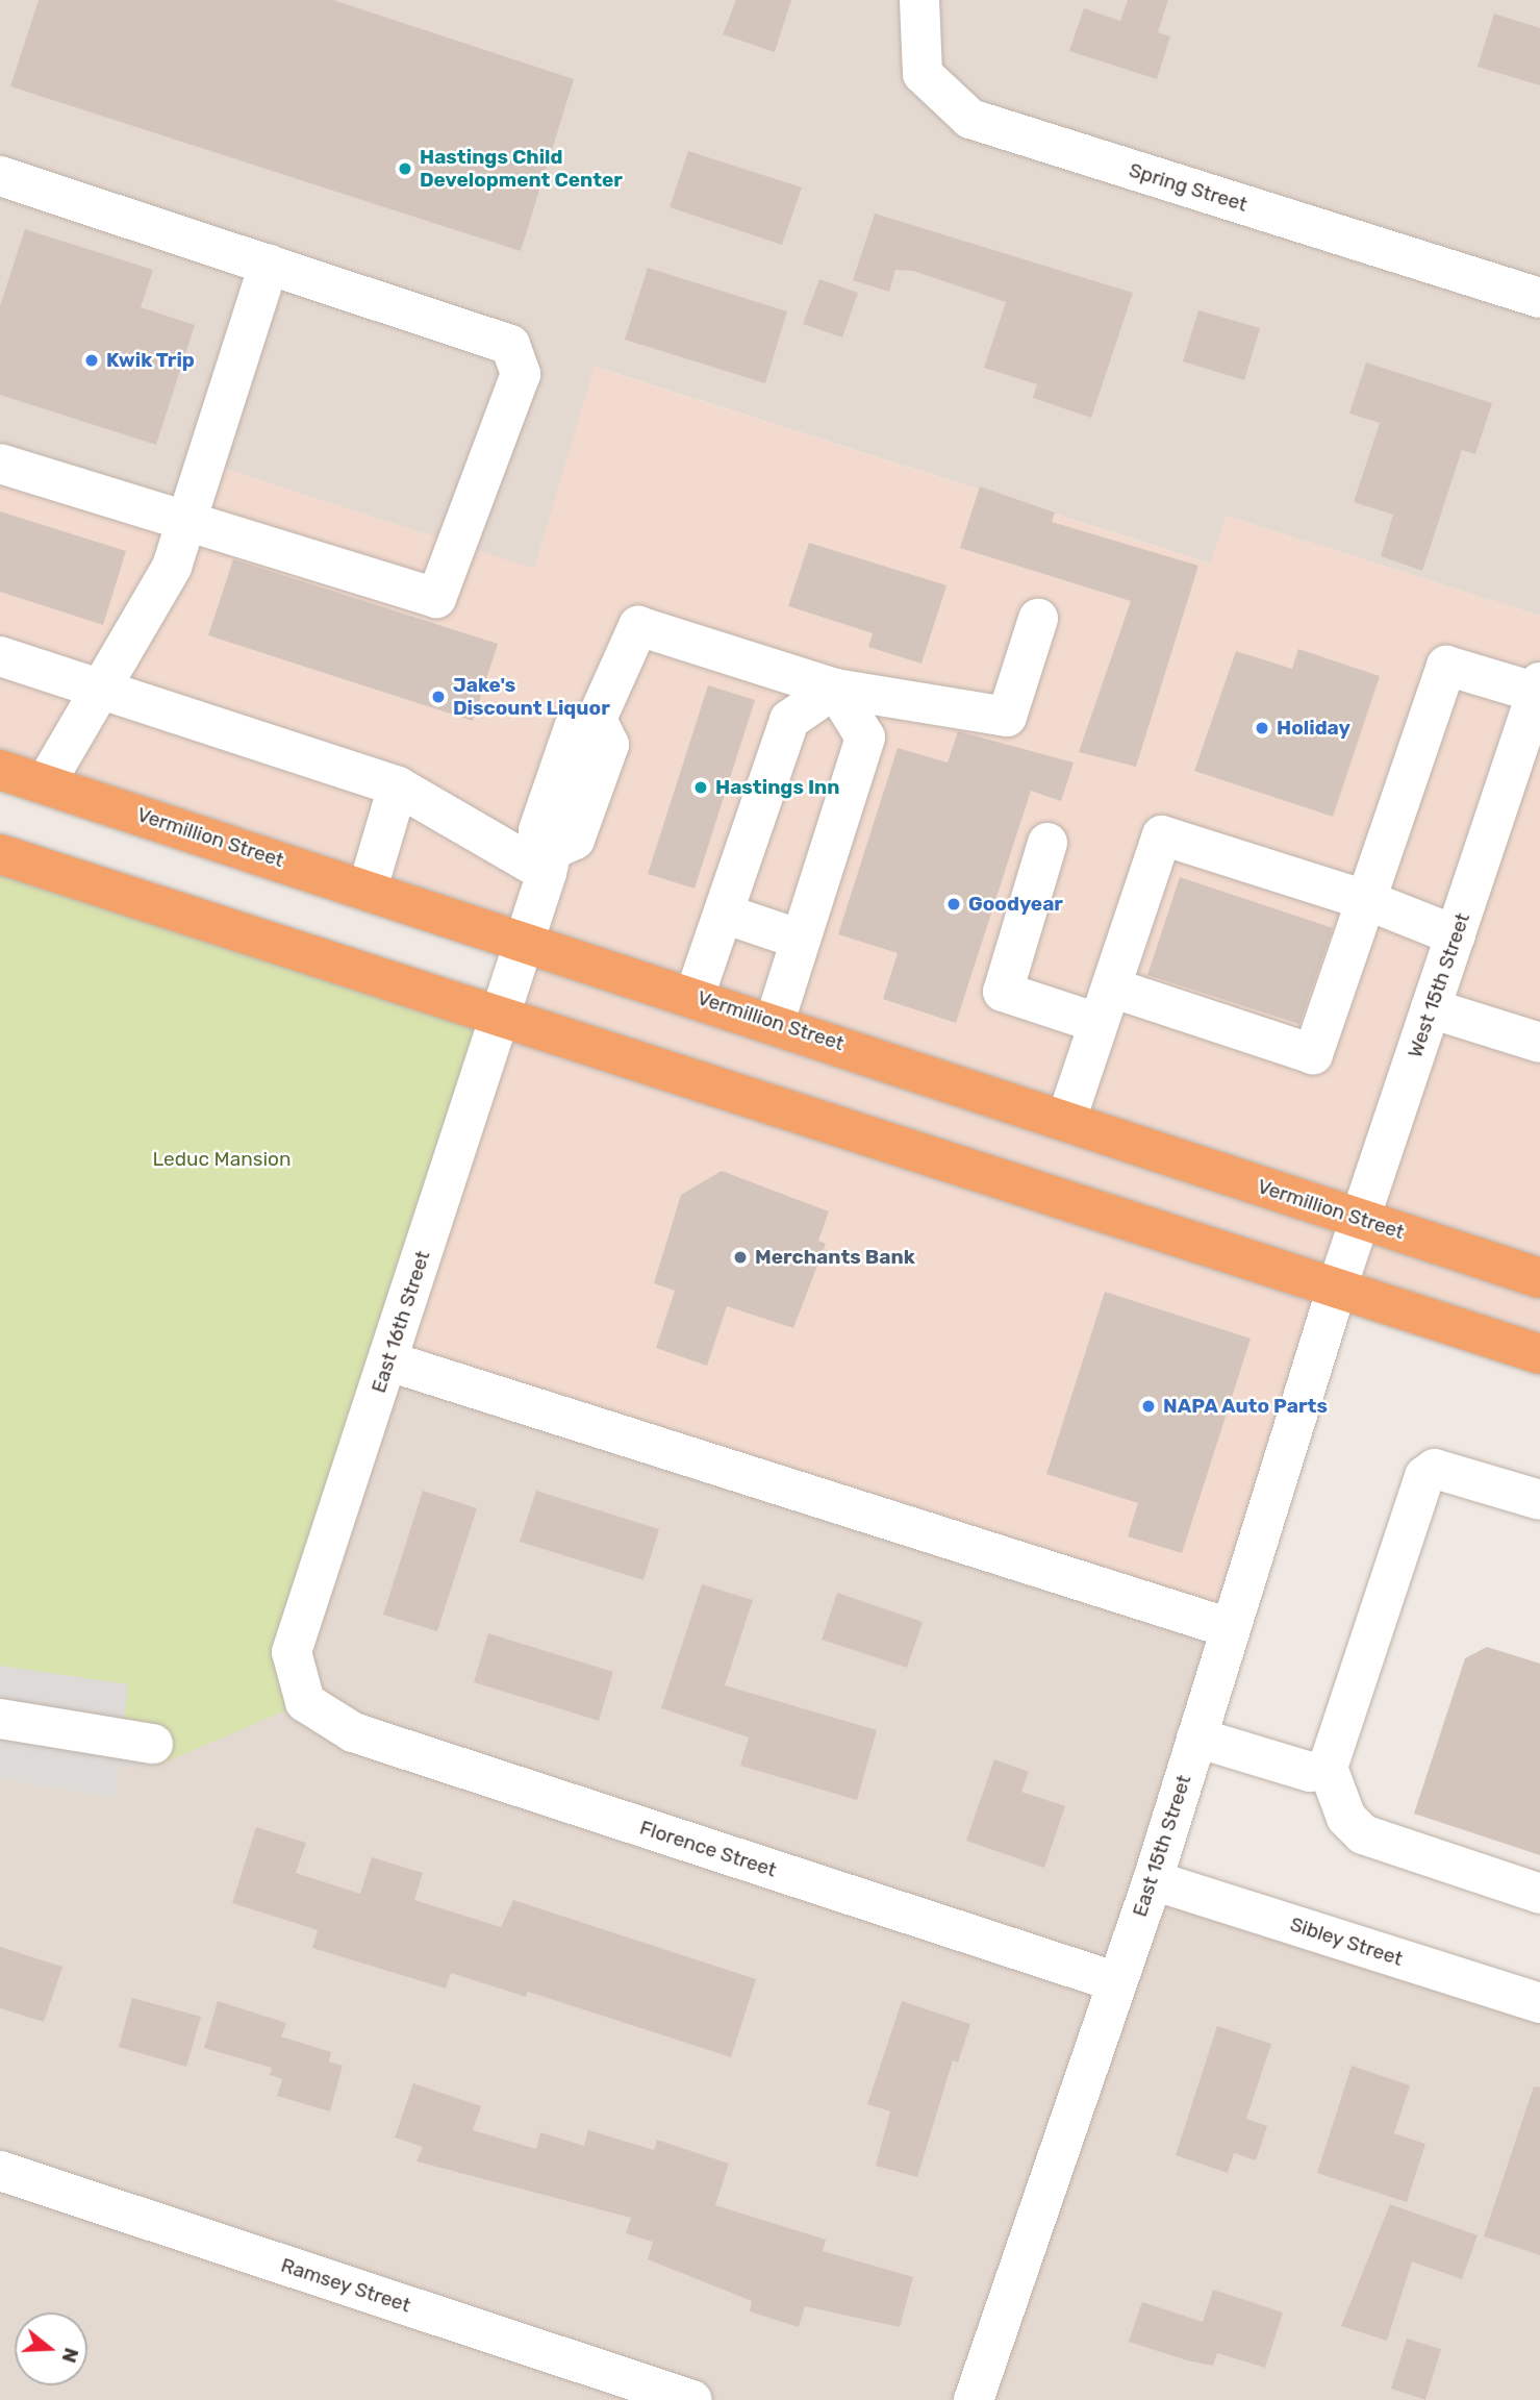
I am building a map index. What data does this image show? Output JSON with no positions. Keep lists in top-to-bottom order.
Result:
{
  "streets": {
    "highway": ["Vermillion Street"],
    "street": [
      "Spring Street",
      "West 15th Street",
      "East 16th Street",
      "East 15th Street",
      "Florence Street",
      "Sibley Street",
      "Ramsey Street"
    ]
  },
  "crossings": [
    ["Vermillion Street", "West 15th Street"],
    ["Vermillion Street", "East 16th Street"],
    ["West 15th Street", "East 15th Street"],
    ["East 16th Street", "Florence Street"],
    ["East 15th Street", "Florence Street"],
    ["East 15th Street", "Sibley Street"]
  ],
  "parks": ["Leduc Mansion"],
  "places": [
    "Hastings Child Development Center",
    "Kwik Trip",
    "Jake's Discount Liquor",
    "Holiday",
    "Hastings Inn",
    "Goodyear",
    "Merchants Bank",
    "NAPA Auto Parts"
  ],
  "north": "right"
}
